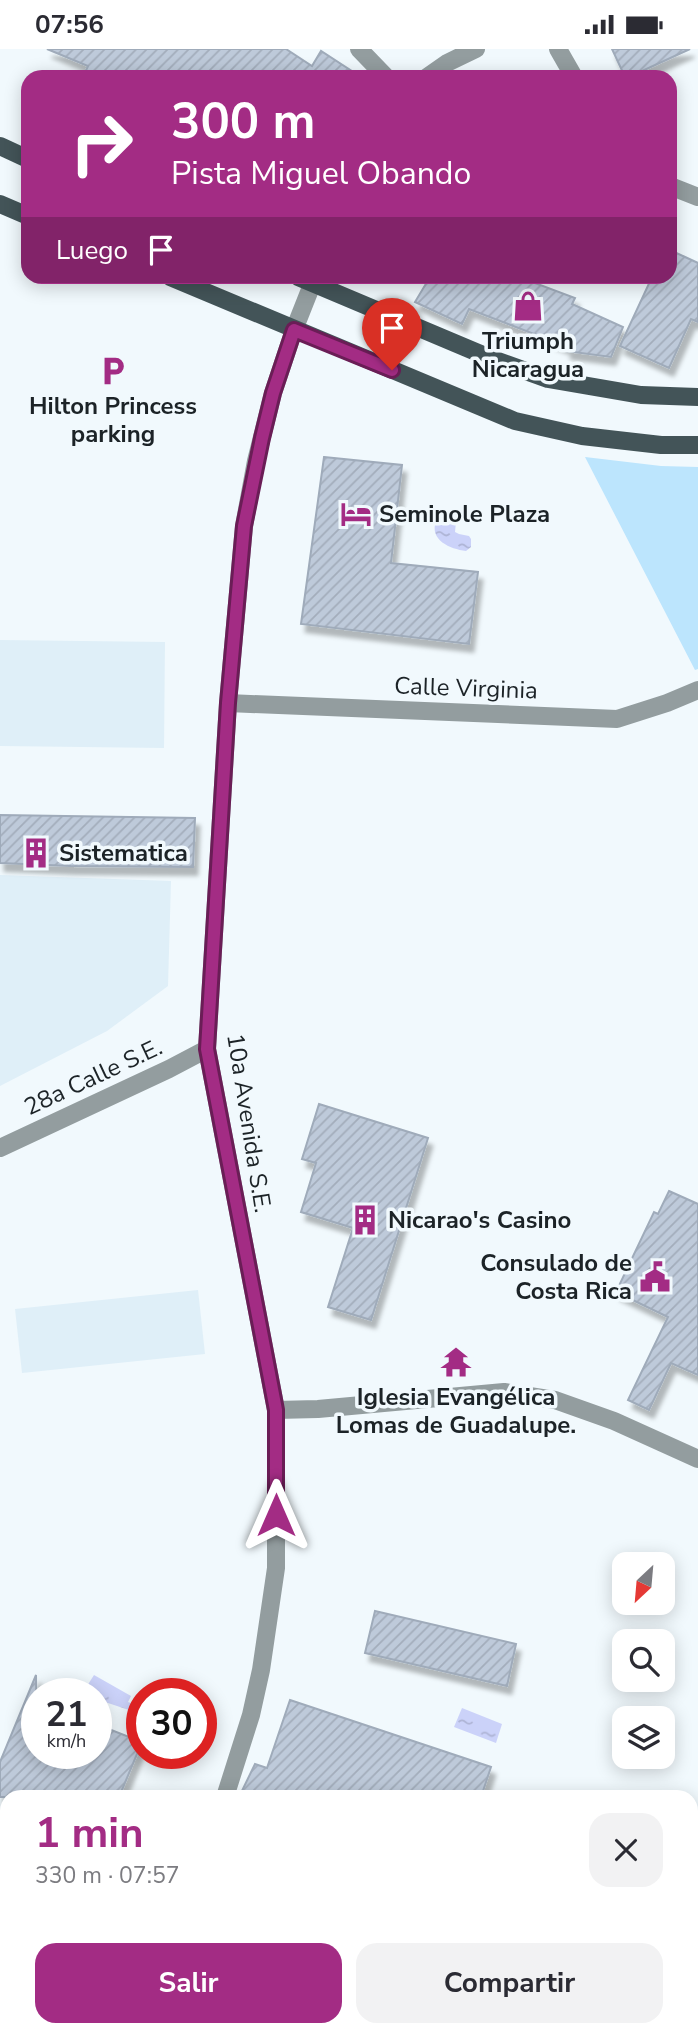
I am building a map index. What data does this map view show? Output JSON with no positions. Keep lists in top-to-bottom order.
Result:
{
  "streets": {
    "street": ["Calle Virginia", "28a Calle S.E.", "10a Avenida S.E."]
  },
  "crossings": [
    ["Calle Virginia", "10a Avenida S.E."],
    ["28a Calle S.E.", "10a Avenida S.E."]
  ],
  "places": {
    "shop": ["Triumph Nicaragua"],
    "parking": ["Hilton Princess parking"],
    "hotel": ["Seminole Plaza"],
    "building": ["Sistematica", "Nicarao's Casino"],
    "public building": ["Consulado de Costa Rica"],
    "temple": ["Iglesia Evangélica Lomas de Guadalupe."]
  },
  "north": "bottom left",
  "page": {
    "status": "07:56",
    "turn": ["300 m", "Pista Miguel Obando"],
    "then": "Luego",
    "speed": "21 km/h",
    "limit": "30",
    "heading": ["1 min", "330 m · 07:57"],
    "buttons": ["Salir", "Compartir"]
  }
}
